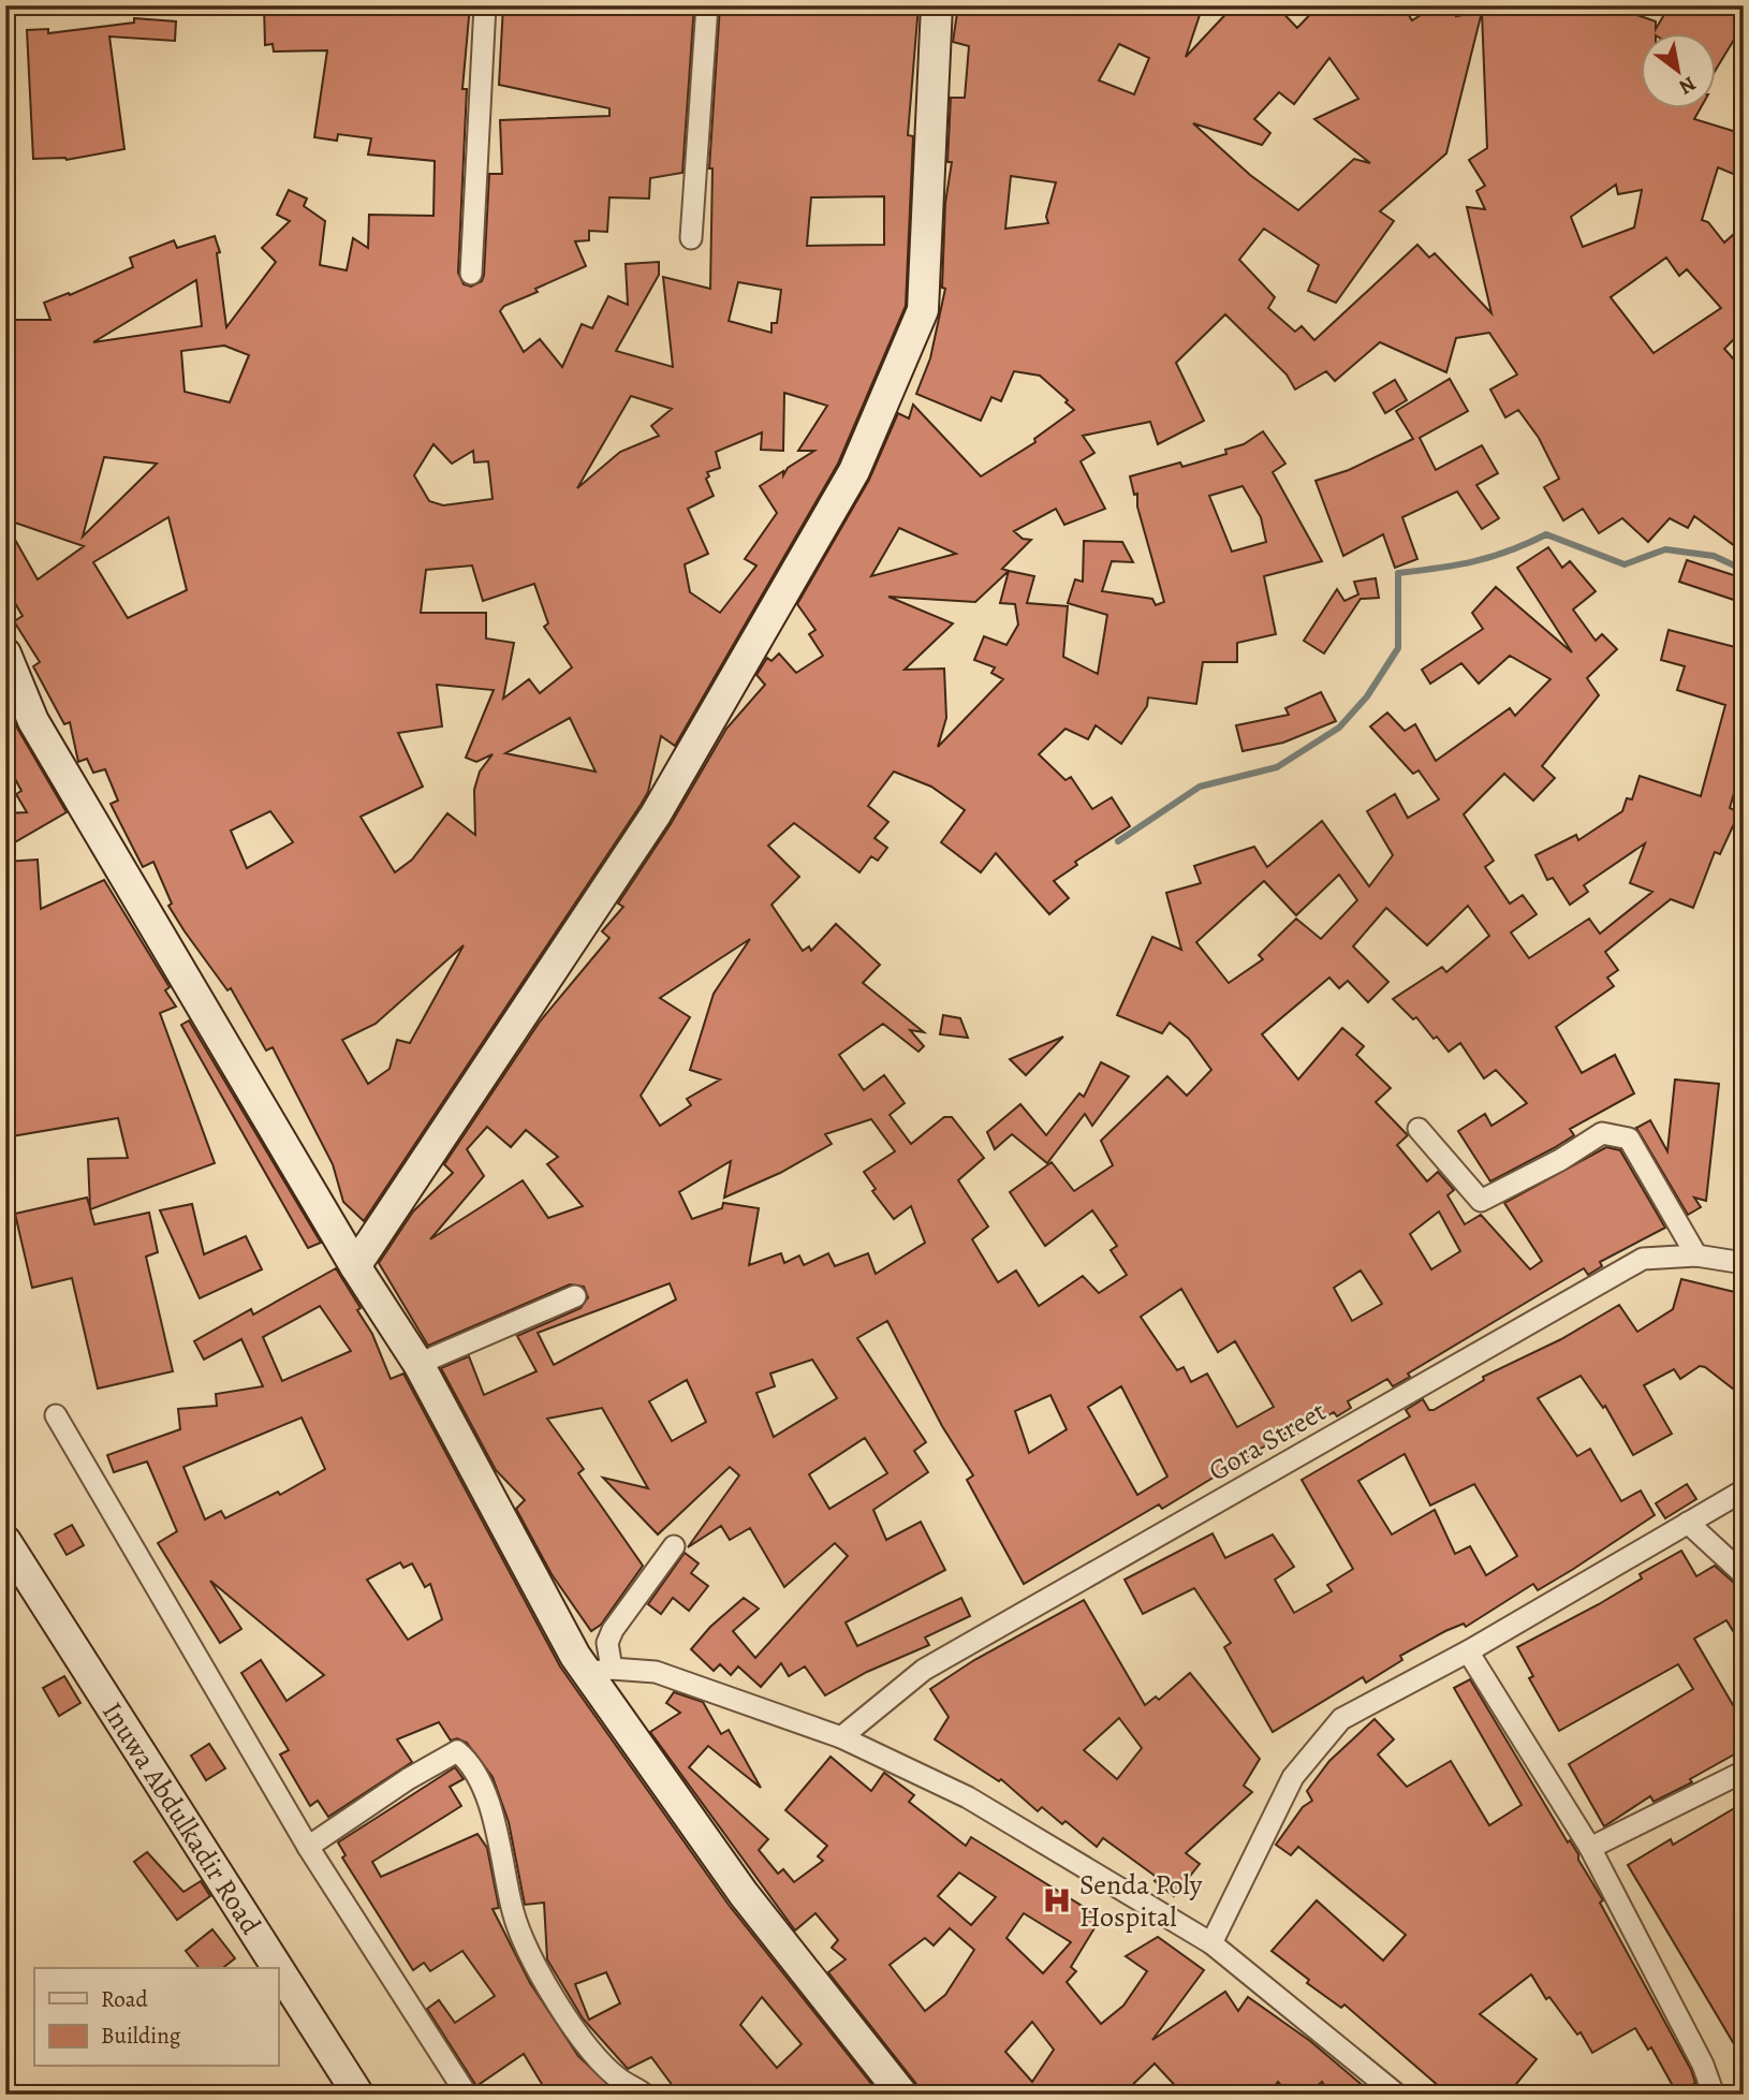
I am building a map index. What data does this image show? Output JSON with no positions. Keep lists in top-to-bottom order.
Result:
{
  "streets": {
    "street": ["Gora Street", "Inuwa Abdulkadir Road"]
  },
  "places": {
    "hospital": ["Senda Poly Hospital"]
  },
  "legend": ["Road", "Building"],
  "north": "bottom right"
}
